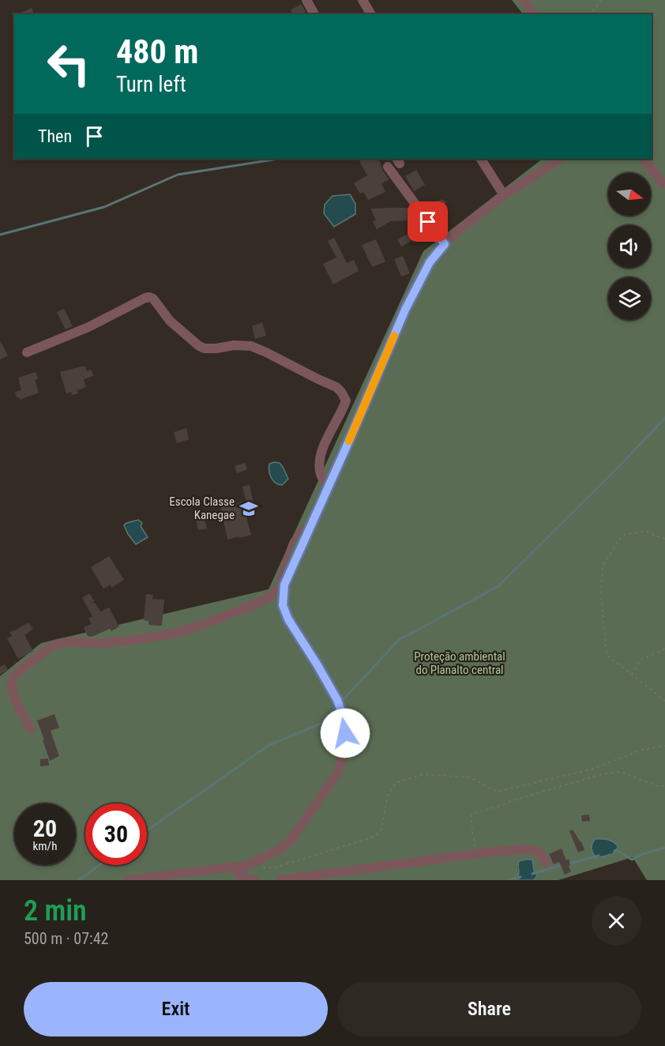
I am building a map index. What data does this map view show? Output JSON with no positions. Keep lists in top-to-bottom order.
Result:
{
  "parks": ["Proteção ambiental do Planalto central"],
  "places": {
    "school or university": ["Escola Classe Kanegae"]
  },
  "north": "right",
  "page": {
    "turn": ["480 m", "Turn left"],
    "then": "Then",
    "speed": "20 km/h",
    "limit": "30",
    "heading": ["2 min", "500 m · 07:42"],
    "buttons": ["Exit", "Share"]
  }
}
